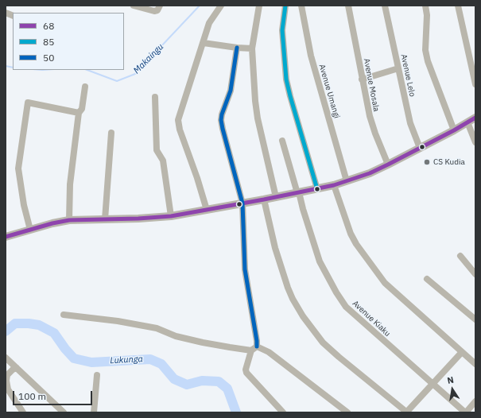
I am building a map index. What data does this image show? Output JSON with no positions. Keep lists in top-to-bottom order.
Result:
{
  "streets": {
    "street": [
      "Avenue Lelo",
      "Avenue Mosala",
      "Avenue Umangi",
      "Avenue Kiaku"
    ]
  },
  "water": ["Makaingu", "Lukunga"],
  "places": ["CS Kudia"],
  "lines": ["transit line 85", "transit line 50", "transit line 68"],
  "legend": ["68", "85", "50"],
  "scale_bar": "100 m",
  "north": "top"
}
